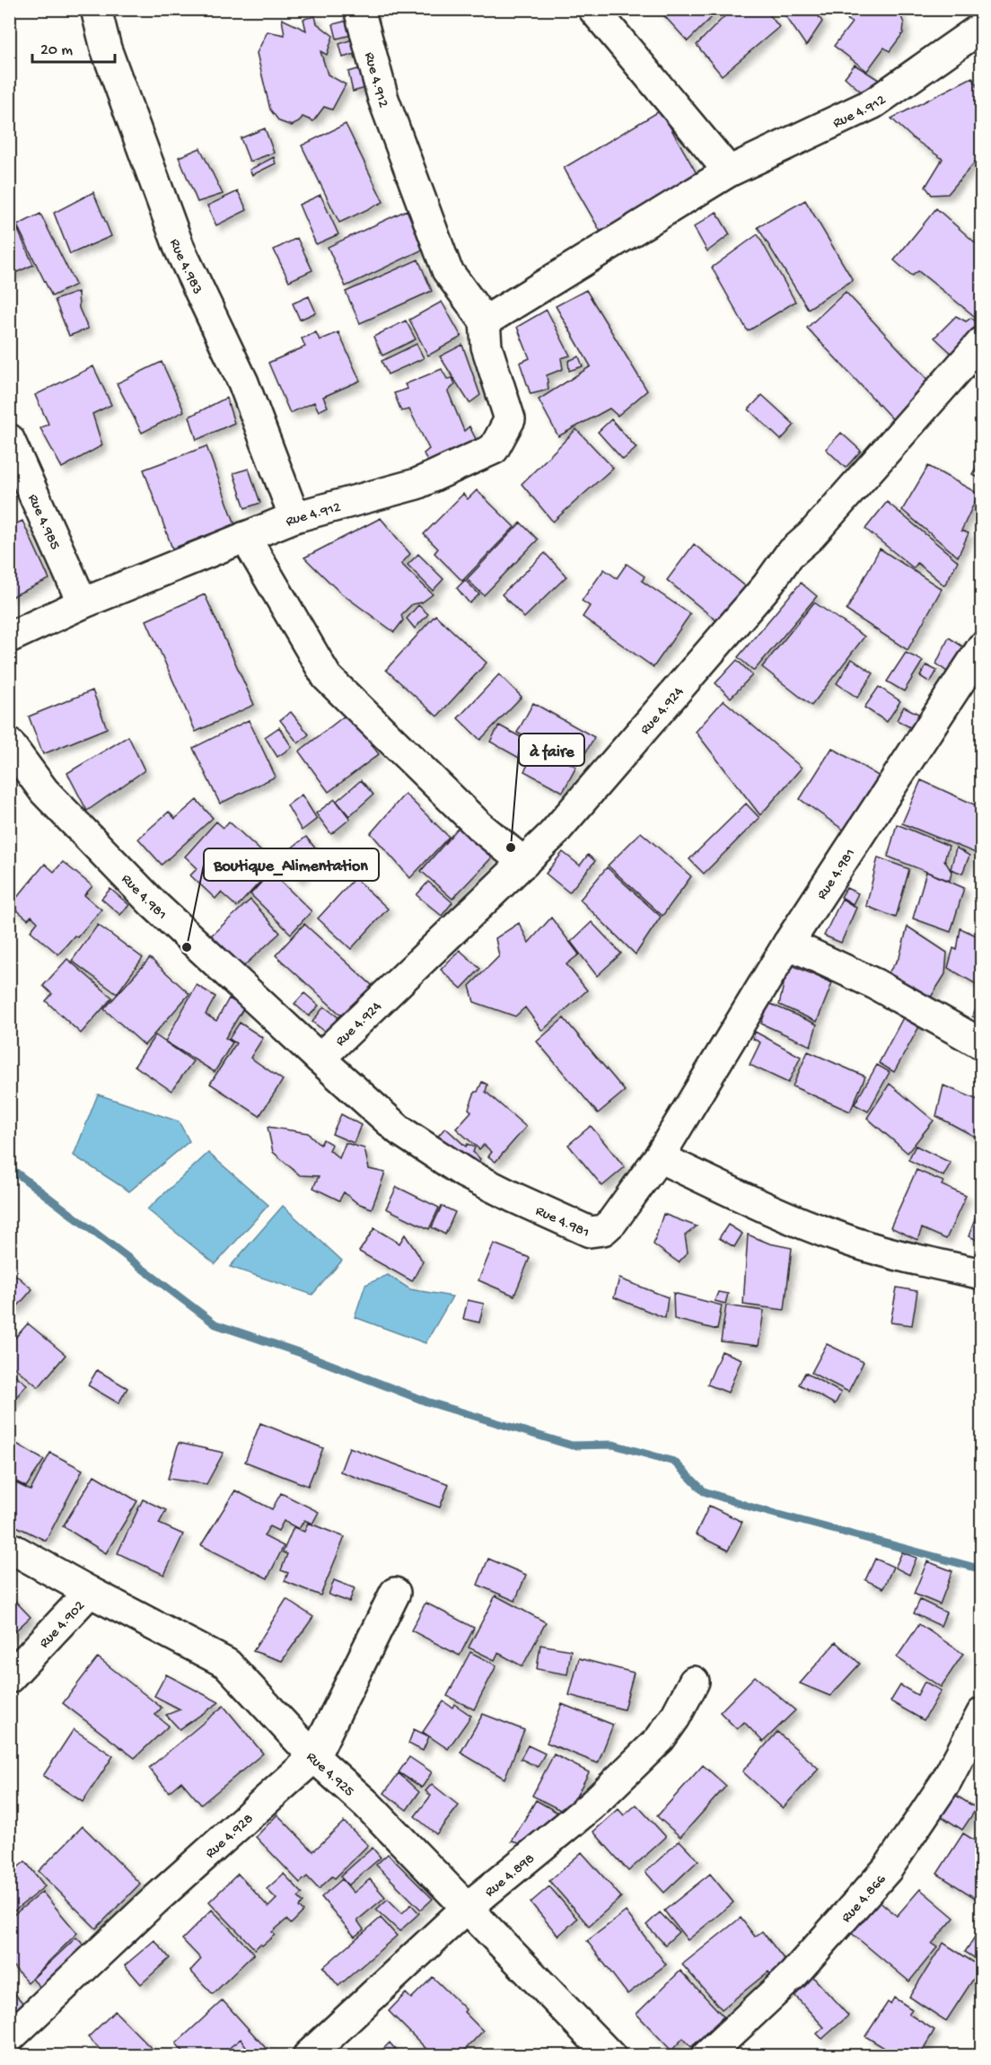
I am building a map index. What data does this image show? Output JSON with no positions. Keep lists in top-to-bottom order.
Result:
{
  "streets": {
    "street": [
      "Rue 4.912",
      "Rue 4.983",
      "Rue 4.985",
      "Rue 4.924",
      "Rue 4.981",
      "Rue 4.902",
      "Rue 4.925",
      "Rue 4.928",
      "Rue 4.898",
      "Rue 4.866"
    ]
  },
  "crossings": [
    ["Rue 4.912", "Rue 4.983"],
    ["Rue 4.912", "Rue 4.985"],
    ["Rue 4.924", "Rue 4.981"],
    ["Rue 4.902", "Rue 4.925"],
    ["Rue 4.925", "Rue 4.928"],
    ["Rue 4.925", "Rue 4.898"]
  ],
  "places": ["à faire", "Boutique_Alimentation"],
  "scale_bar": "20 m"
}
